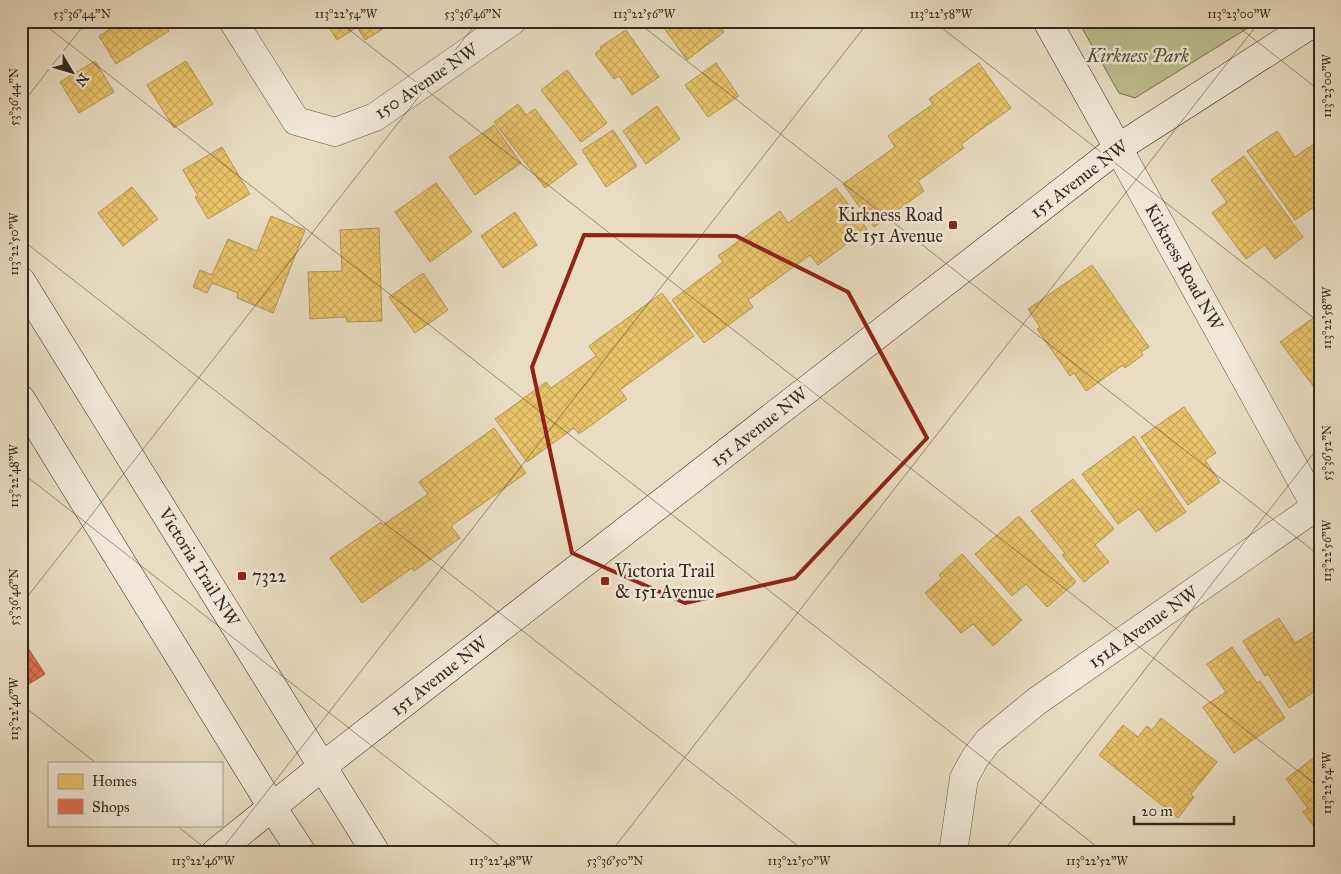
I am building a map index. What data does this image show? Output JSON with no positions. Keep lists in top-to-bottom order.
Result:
{
  "streets": {
    "street": [
      "150 Avenue NW",
      "151 Avenue NW",
      "Kirkness Road NW",
      "Victoria Trail NW",
      "151A Avenue NW"
    ]
  },
  "crossings": [
    ["151 Avenue NW", "Kirkness Road NW"],
    ["151 Avenue NW", "Victoria Trail NW"],
    ["Kirkness Road NW", "151A Avenue NW"]
  ],
  "parks": ["Kirkness Park"],
  "places": {
    "transit": ["Kirkness Road & 151 Avenue", "7322", "Victoria Trail & 151 Avenue"]
  },
  "legend": ["Homes", "Shops"],
  "scale_bar": "20 m",
  "north": "bottom right",
  "coordinates": [
    "53°36'44\"N",
    "113°22'54\"W",
    "53°36'46\"N",
    "113°22'56\"W",
    "113°22'58\"W",
    "113°23'00\"W",
    "113°22'50\"W",
    "53°36'52\"N",
    "113°22'48\"W",
    "113°22'46\"W",
    "53°36'50\"N",
    "113°22'52\"W"
  ]
}
